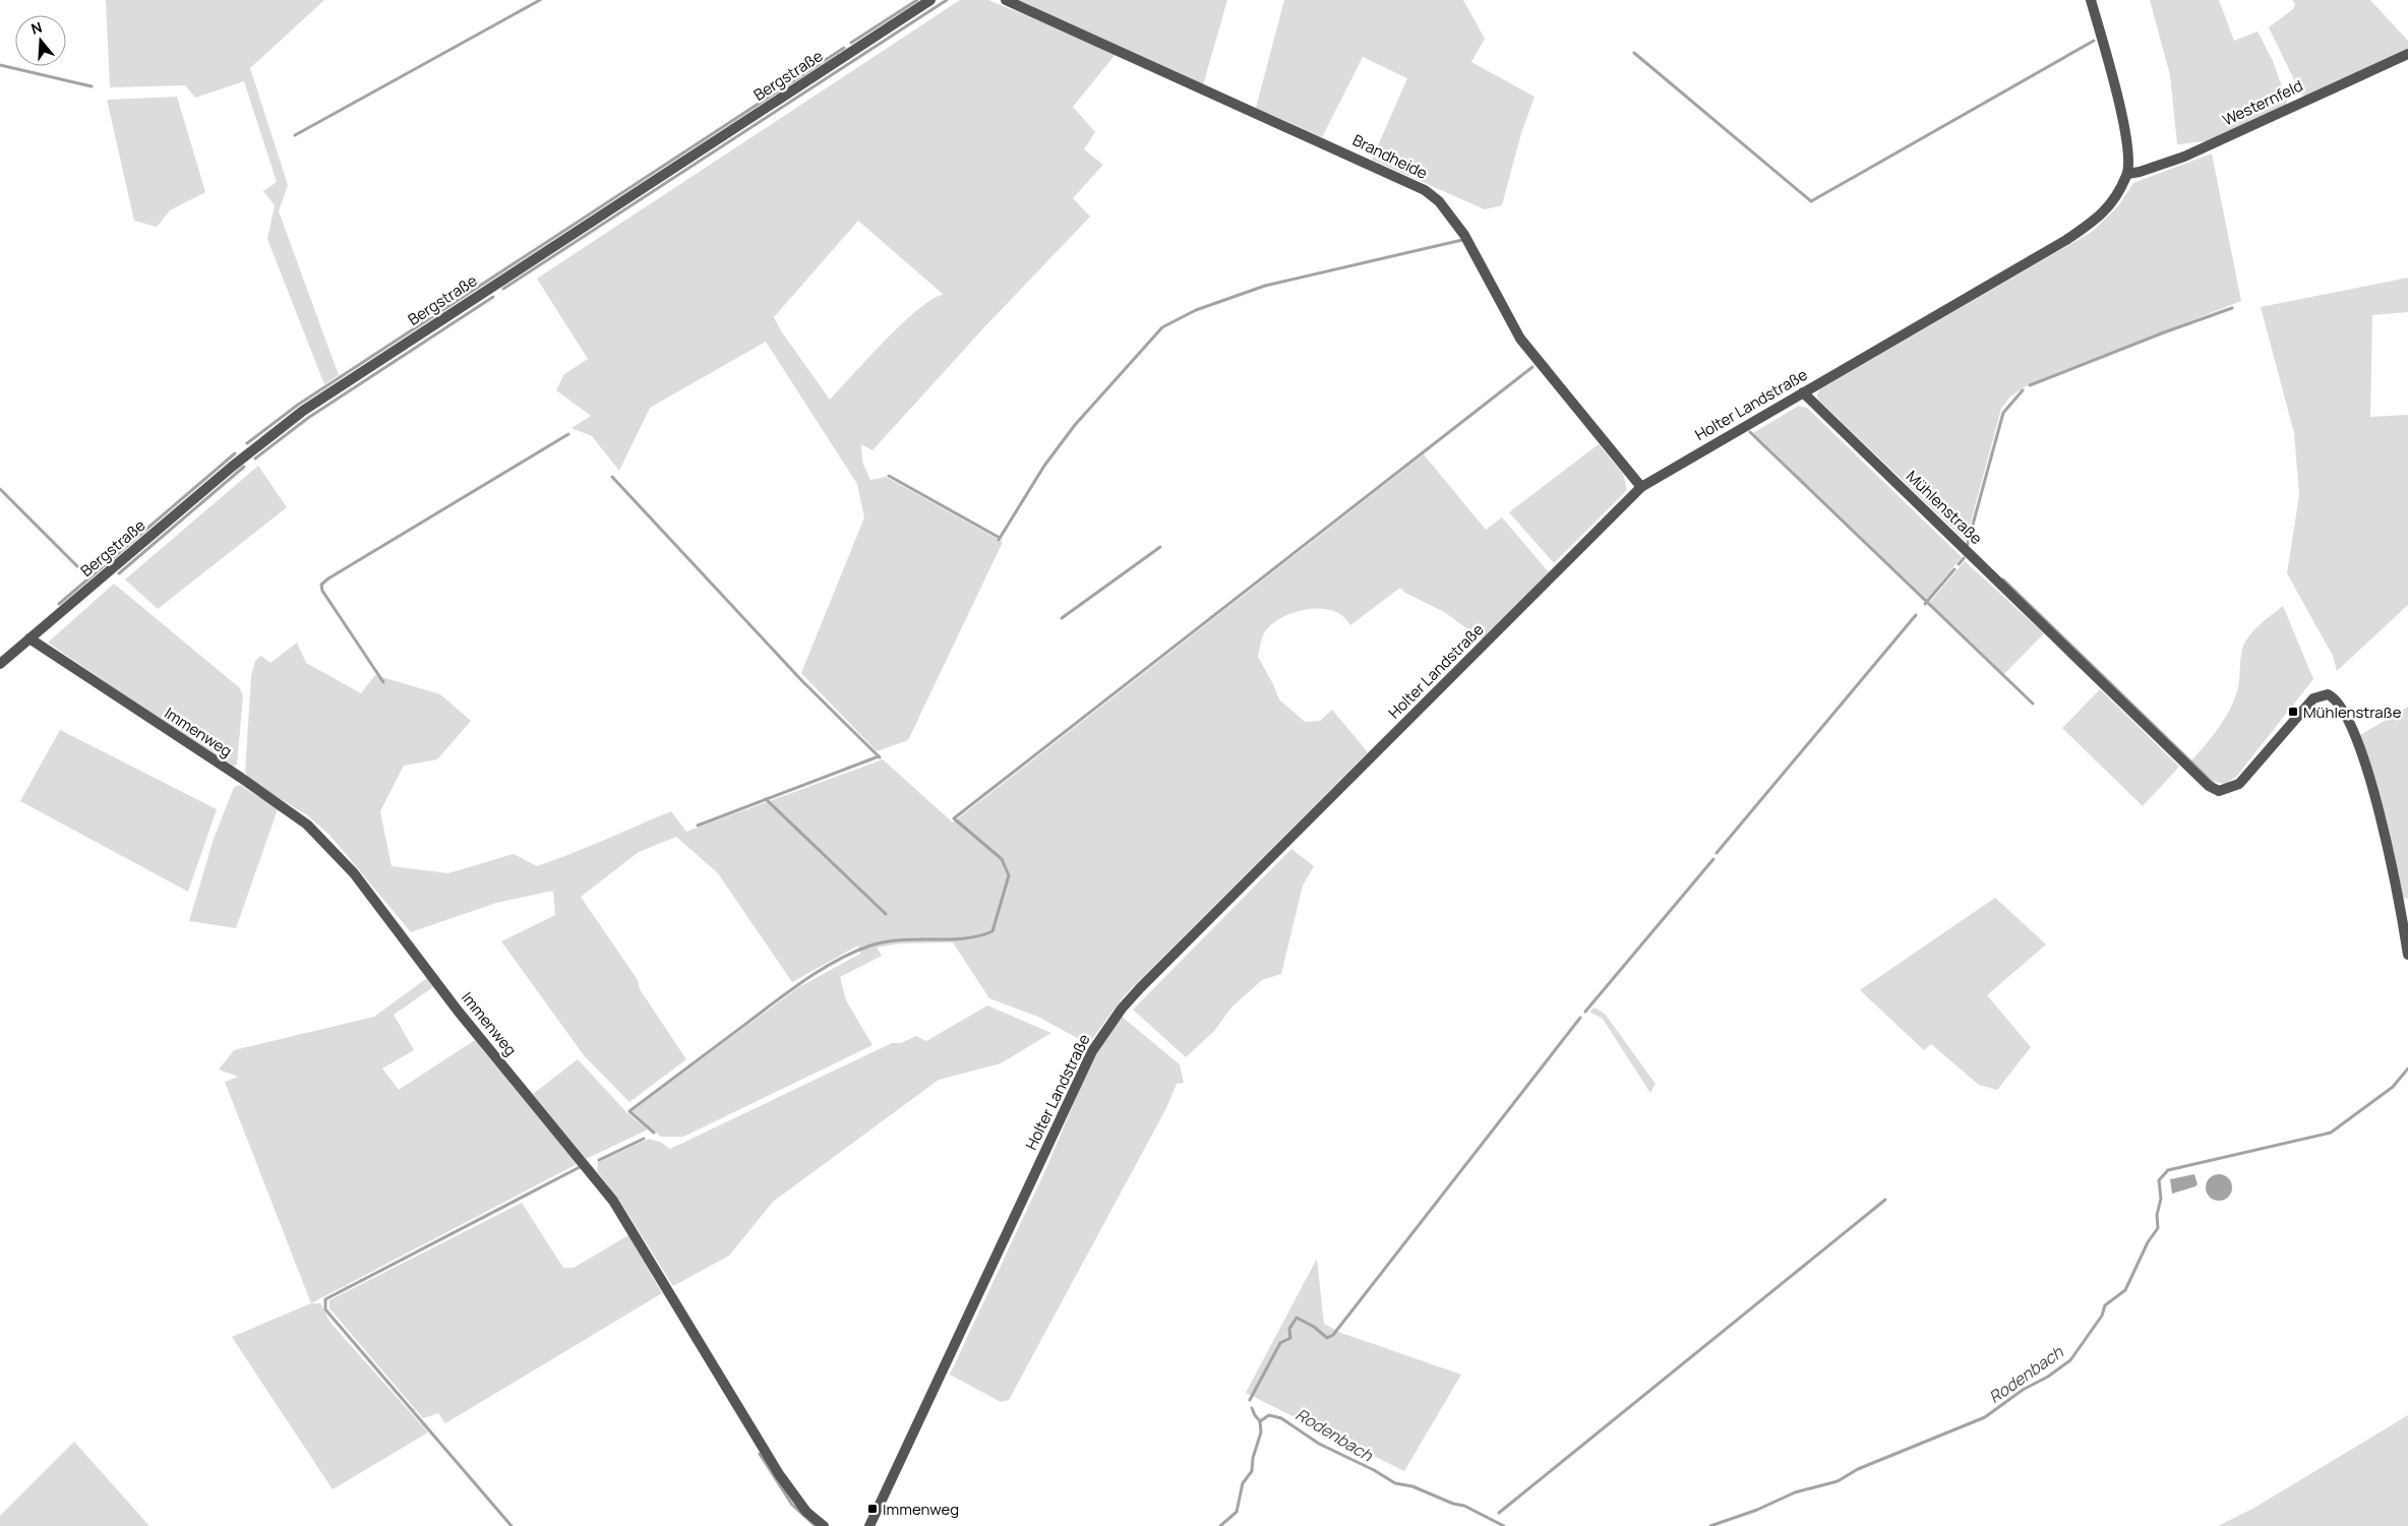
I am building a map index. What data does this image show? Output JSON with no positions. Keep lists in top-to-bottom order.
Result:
{
  "streets": {
    "street": [
      "Bergstraße",
      "Westernfeld",
      "Brandheide",
      "Holter Landstraße",
      "Mühlenstraße",
      "Immenweg"
    ]
  },
  "crossings": [
    ["Bergstraße", "Immenweg"],
    ["Westernfeld", "Holter Landstraße"],
    ["Brandheide", "Holter Landstraße"],
    ["Holter Landstraße", "Mühlenstraße"]
  ],
  "water": ["Rodenbach"],
  "places": {
    "transit": ["Mühlenstraße", "Immenweg"]
  },
  "north": "top"
}
